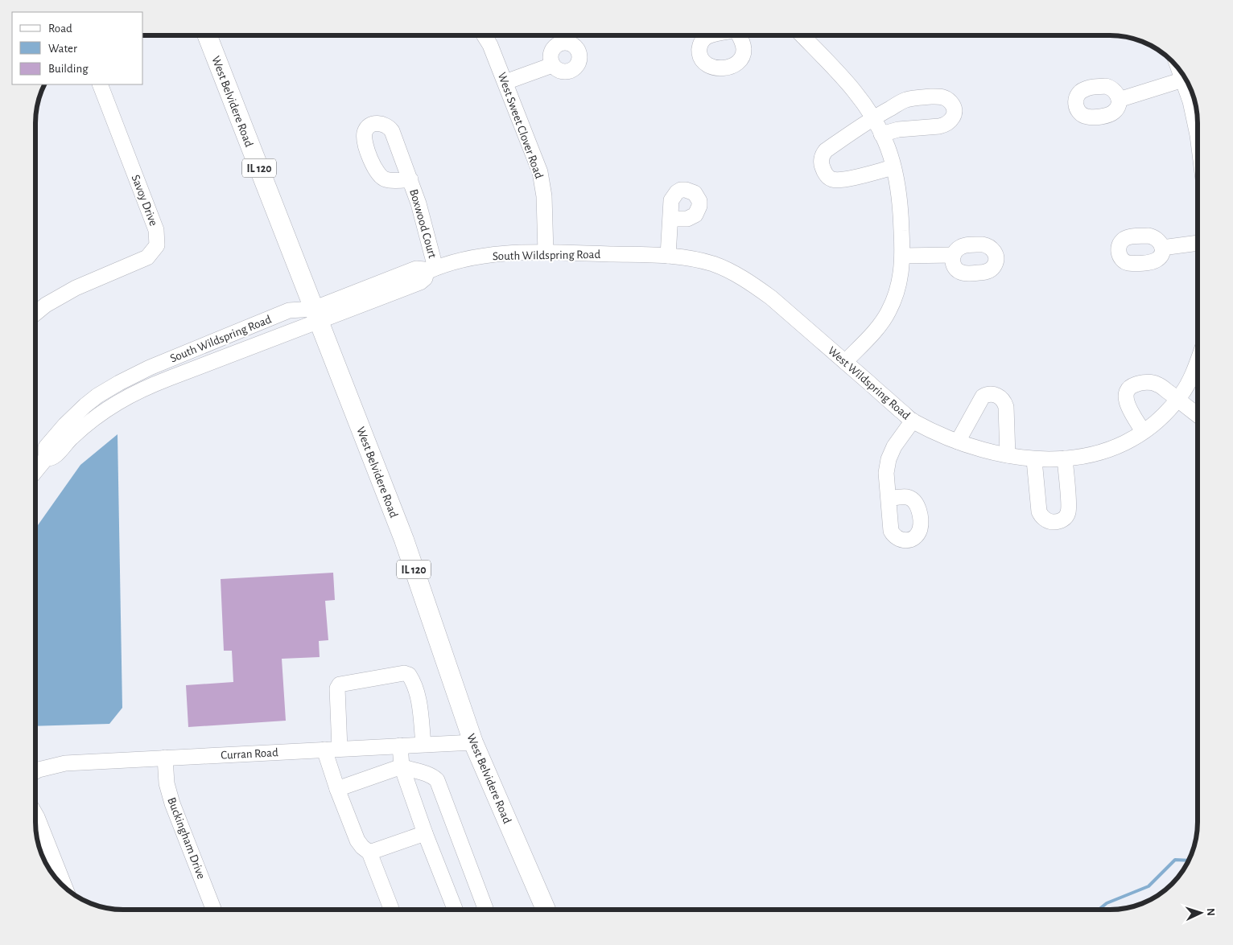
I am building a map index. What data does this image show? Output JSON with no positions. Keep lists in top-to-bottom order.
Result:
{
  "streets": {
    "main road": ["West Belvidere Road", "IL 120"],
    "street": [
      "West Sweet Clover Road",
      "Savoy Drive",
      "Boxwood Court",
      "South Wildspring Road",
      "West Wildspring Road",
      "Curran Road",
      "Buckingham Drive"
    ]
  },
  "crossings": [
    ["West Belvidere Road", "South Wildspring Road"],
    ["West Belvidere Road", "Curran Road"],
    ["West Sweet Clover Road", "South Wildspring Road"],
    ["Boxwood Court", "South Wildspring Road"],
    ["South Wildspring Road", "West Wildspring Road"],
    ["Curran Road", "Buckingham Drive"]
  ],
  "legend": ["Road", "Water", "Building"],
  "north": "right"
}
